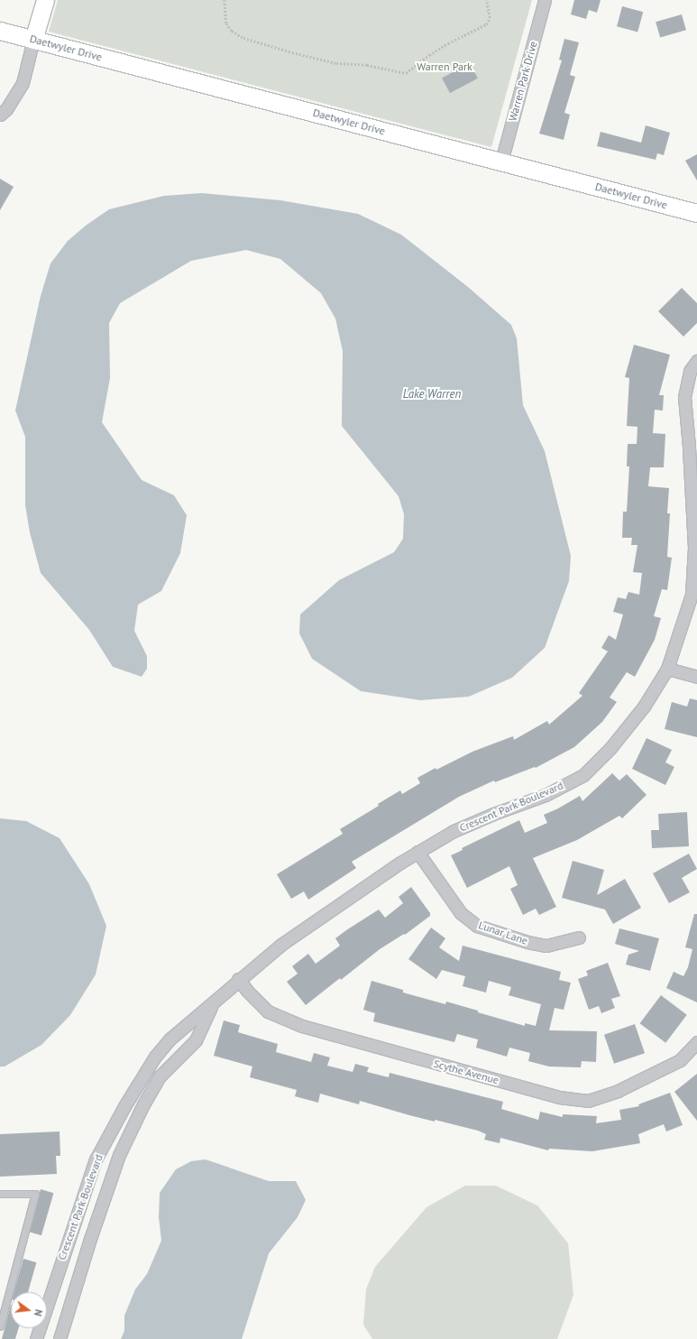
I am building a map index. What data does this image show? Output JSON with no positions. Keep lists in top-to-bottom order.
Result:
{
  "streets": {
    "street": [
      "Daetwyler Drive",
      "Warren Park Drive",
      "Crescent Park Boulevard",
      "Lunar Lane",
      "Scythe Avenue"
    ]
  },
  "crossings": [
    ["Daetwyler Drive", "Warren Park Drive"],
    ["Crescent Park Boulevard", "Lunar Lane"],
    ["Crescent Park Boulevard", "Scythe Avenue"]
  ],
  "water": ["Lake Warren"],
  "parks": ["Warren Park"],
  "north": "right"
}
